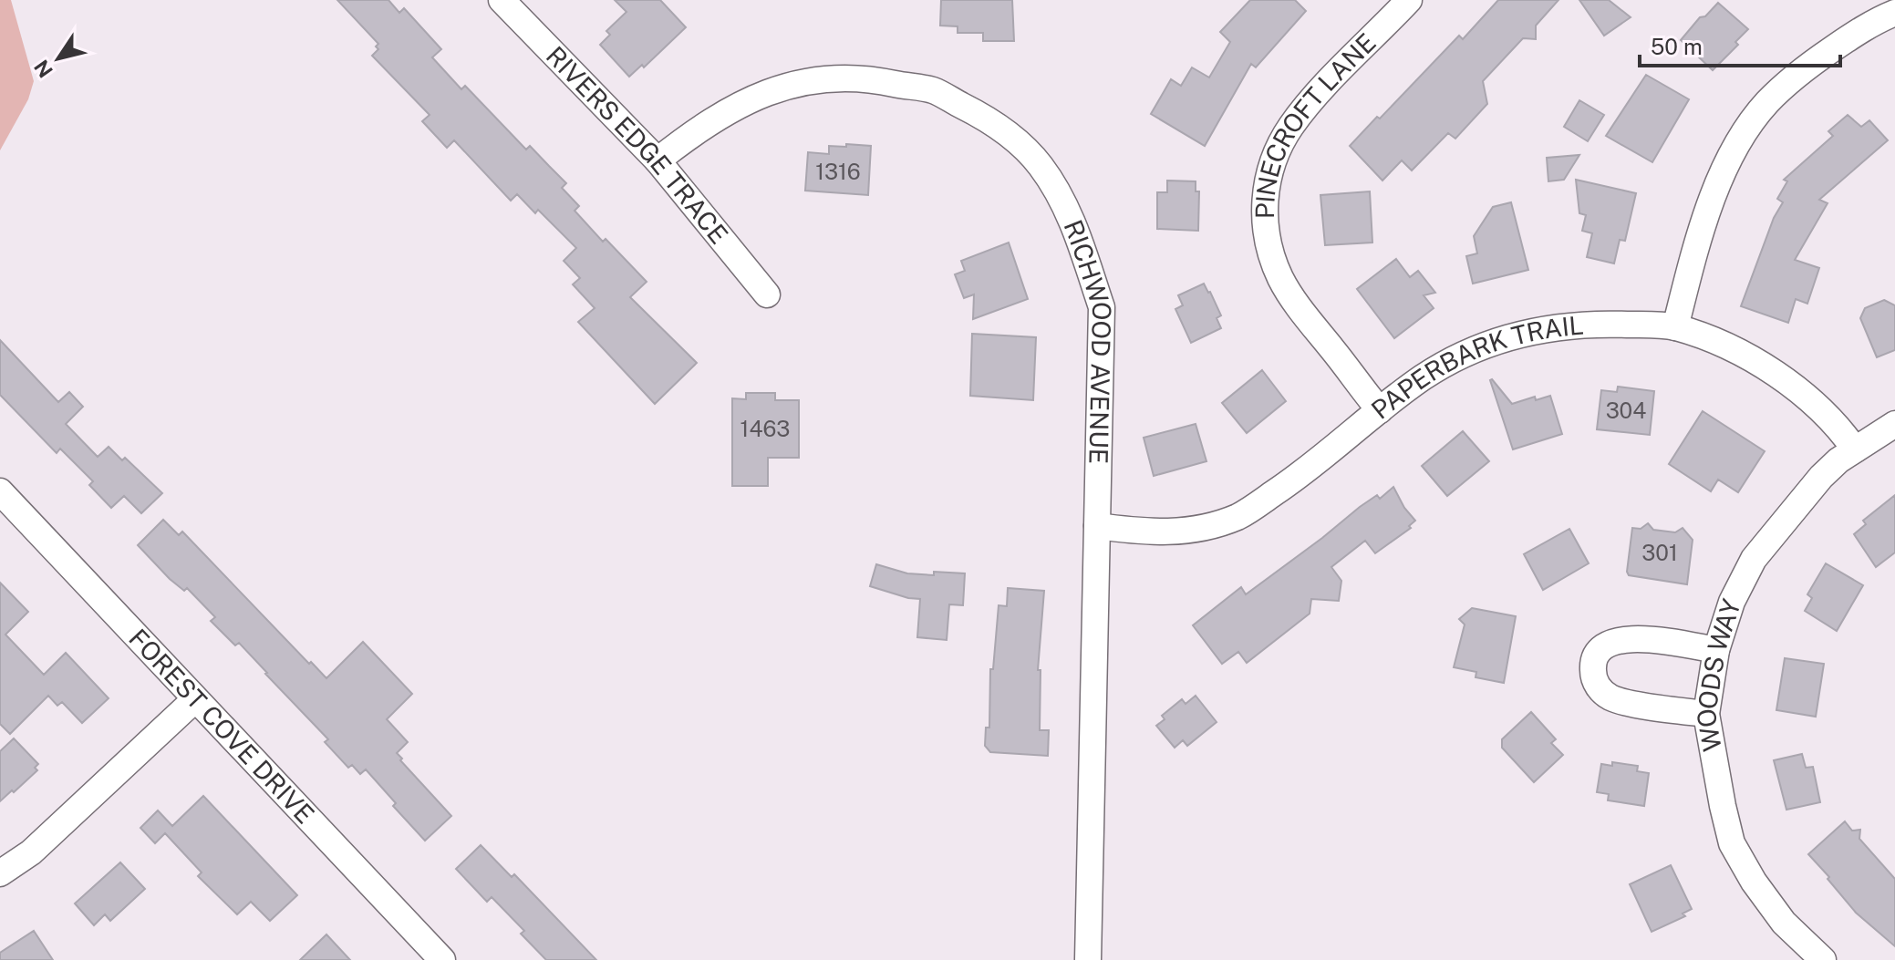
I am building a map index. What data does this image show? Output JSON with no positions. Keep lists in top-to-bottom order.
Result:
{
  "streets": {
    "street": [
      "PINECROFT LANE",
      "RIVERS EDGE TRACE",
      "RICHWOOD AVENUE",
      "PAPERBARK TRAIL",
      "WOODS WAY",
      "FOREST COVE DRIVE"
    ]
  },
  "crossings": [
    ["PINECROFT LANE", "PAPERBARK TRAIL"],
    ["RIVERS EDGE TRACE", "RICHWOOD AVENUE"],
    ["RICHWOOD AVENUE", "PAPERBARK TRAIL"],
    ["PAPERBARK TRAIL", "WOODS WAY"]
  ],
  "house_numbers": [
    "1316",
    "304",
    "1463",
    "301"
  ],
  "scale_bar": "50 m",
  "north": "bottom left"
}
